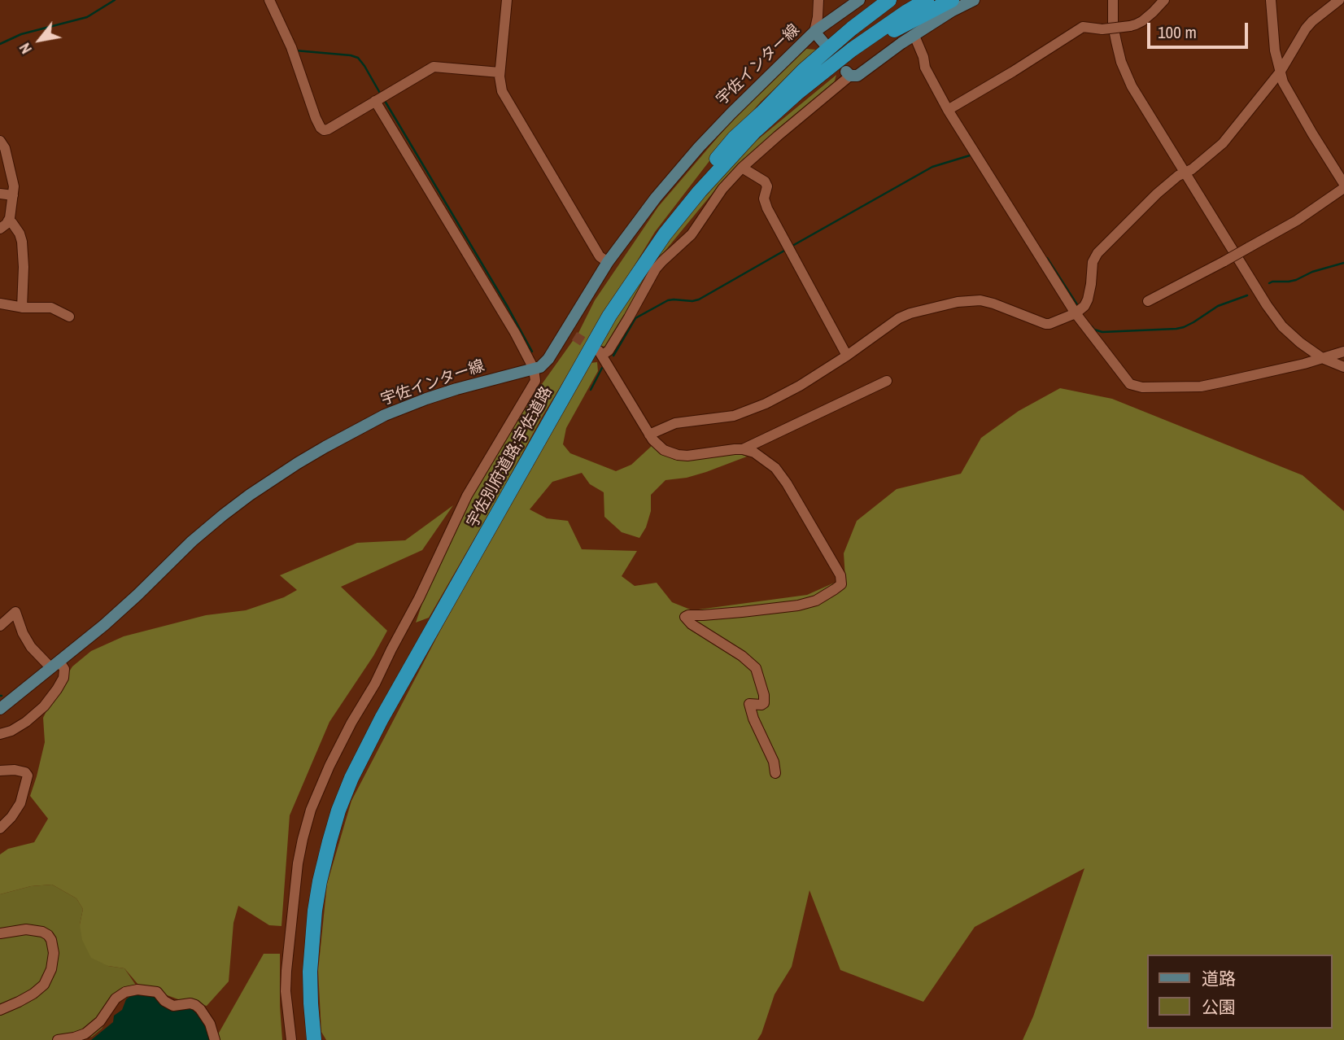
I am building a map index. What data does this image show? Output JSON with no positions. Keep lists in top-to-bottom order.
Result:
{
  "streets": {
    "highway": ["宇佐別府道路;宇佐道路"],
    "main road": ["宇佐インター線"]
  },
  "legend": ["道路", "公園"],
  "scale_bar": "100 m",
  "north": "bottom left"
}
